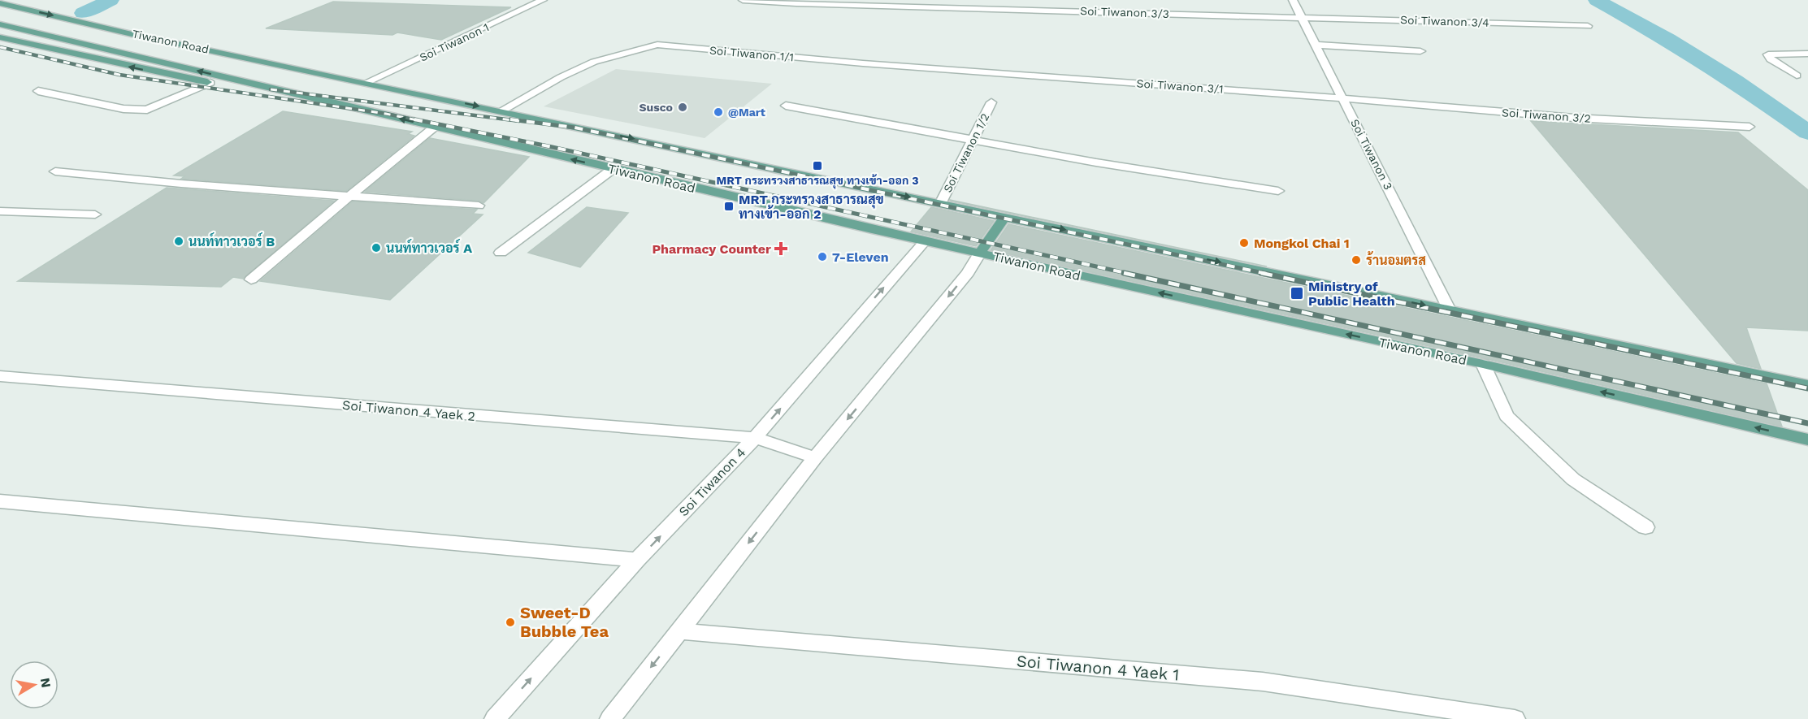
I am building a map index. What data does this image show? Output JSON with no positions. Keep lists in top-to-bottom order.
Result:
{
  "streets": {
    "main road": ["Tiwanon Road"],
    "street": [
      "Soi Tiwanon 3/3",
      "Soi Tiwanon 3/4",
      "Soi Tiwanon 1",
      "Soi Tiwanon 1/1",
      "Soi Tiwanon 3/1",
      "Soi Tiwanon 3/2",
      "Soi Tiwanon 1/2",
      "Soi Tiwanon 3",
      "Soi Tiwanon 4 Yaek 2",
      "Soi Tiwanon 4",
      "Soi Tiwanon 4 Yaek 1"
    ]
  },
  "crossings": [
    ["Soi Tiwanon 3/3", "Soi Tiwanon 3/4"],
    ["Soi Tiwanon 3/3", "Soi Tiwanon 3"],
    ["Soi Tiwanon 3/4", "Soi Tiwanon 3"],
    ["Tiwanon Road", "Soi Tiwanon 1"],
    ["Tiwanon Road", "Soi Tiwanon 1/1"],
    ["Tiwanon Road", "Soi Tiwanon 1/2"],
    ["Tiwanon Road", "Soi Tiwanon 3"],
    ["Tiwanon Road", "Soi Tiwanon 4"],
    ["Soi Tiwanon 1/1", "Soi Tiwanon 3/1"],
    ["Soi Tiwanon 3/1", "Soi Tiwanon 3/2"],
    ["Soi Tiwanon 3/1", "Soi Tiwanon 3"],
    ["Soi Tiwanon 3/2", "Soi Tiwanon 3"],
    ["Soi Tiwanon 4 Yaek 2", "Soi Tiwanon 4"]
  ],
  "places": {
    "other": [
      "Susco",
      "@Mart",
      "นนท์ทาวเวอร์ B",
      "Mongkol Chai 1",
      "นนท์ทาวเวอร์ A",
      "7-Eleven",
      "ร้านอมตรส",
      "Sweet-D Bubble Tea"
    ],
    "transit": ["MRT กระทรวงสาธารณสุข ทางเข้า-ออก 3", "MRT กระทรวงสาธารณสุข ทางเข้า-ออก 2", "Ministry of Public Health"],
    "health": ["Pharmacy Counter"]
  },
  "north": "right"
}
